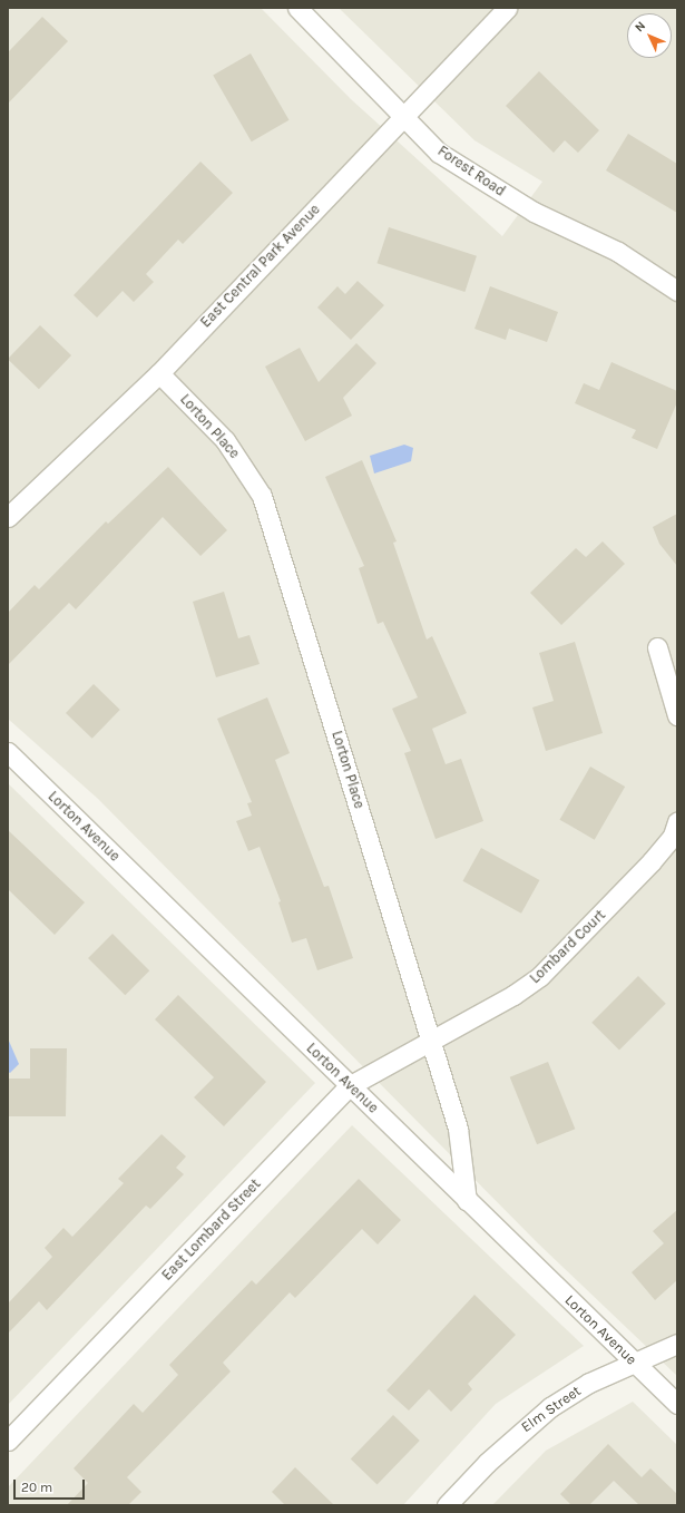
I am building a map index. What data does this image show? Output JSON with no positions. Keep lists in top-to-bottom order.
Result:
{
  "streets": {
    "street": [
      "Forest Road",
      "East Central Park Avenue",
      "Lorton Place",
      "Lorton Avenue",
      "Lombard Court",
      "East Lombard Street",
      "Elm Street"
    ]
  },
  "crossings": [
    ["Forest Road", "East Central Park Avenue"],
    ["East Central Park Avenue", "Lorton Place"],
    ["Lorton Place", "Lorton Avenue"],
    ["Lorton Place", "Lombard Court"],
    ["Lorton Place", "East Lombard Street"],
    ["Lorton Avenue", "East Lombard Street"],
    ["Lorton Avenue", "Elm Street"],
    ["Lombard Court", "East Lombard Street"]
  ],
  "scale_bar": "20 m",
  "north": "top left"
}
